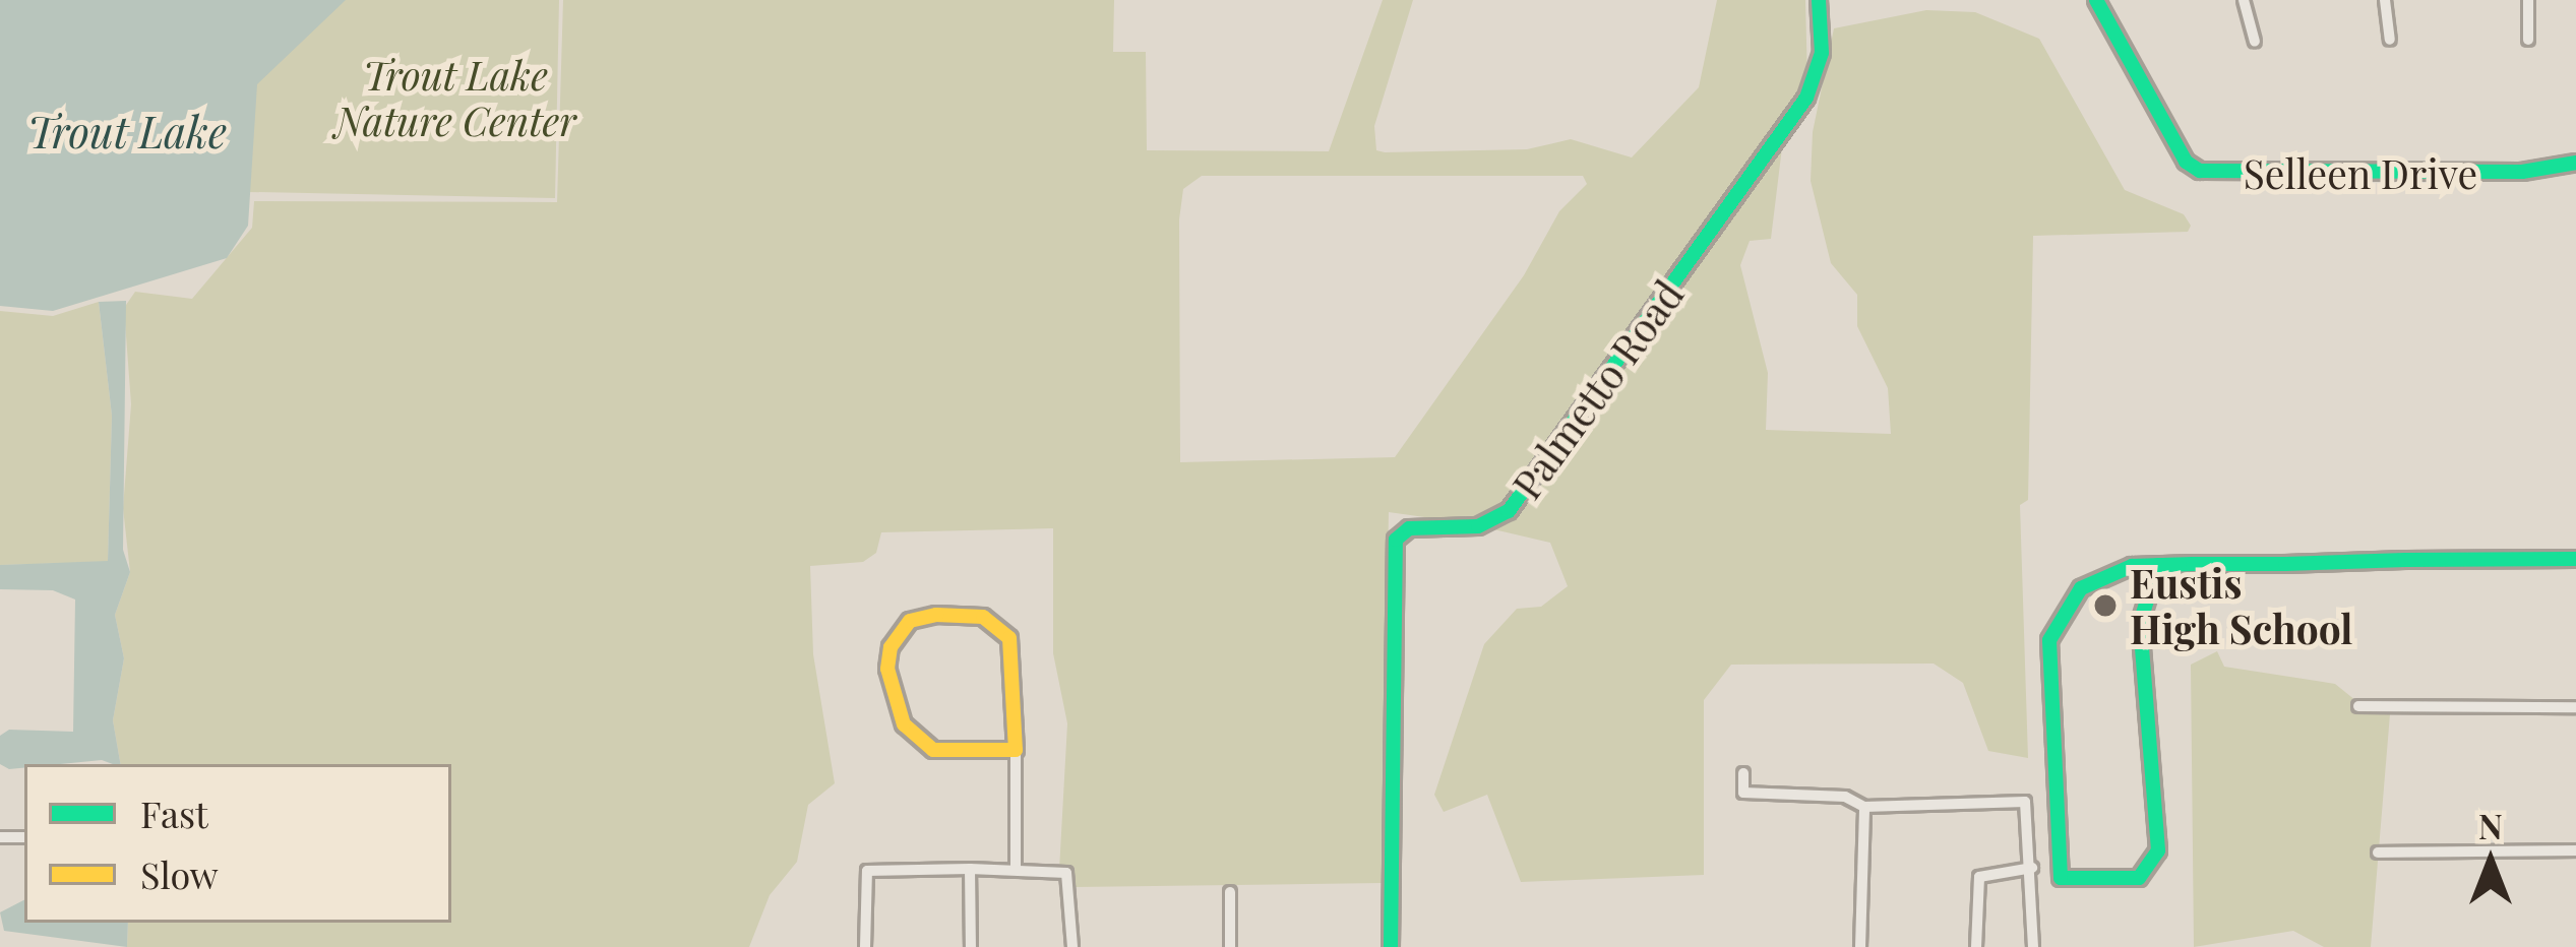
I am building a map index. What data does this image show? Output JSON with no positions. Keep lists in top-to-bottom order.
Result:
{
  "streets": {
    "street": ["Selleen Drive", "Palmetto Road"]
  },
  "water": ["Trout Lake"],
  "parks": ["Trout Lake Nature Center"],
  "places": ["Eustis High School"],
  "legend": ["Fast", "Slow"],
  "north": "top"
}
